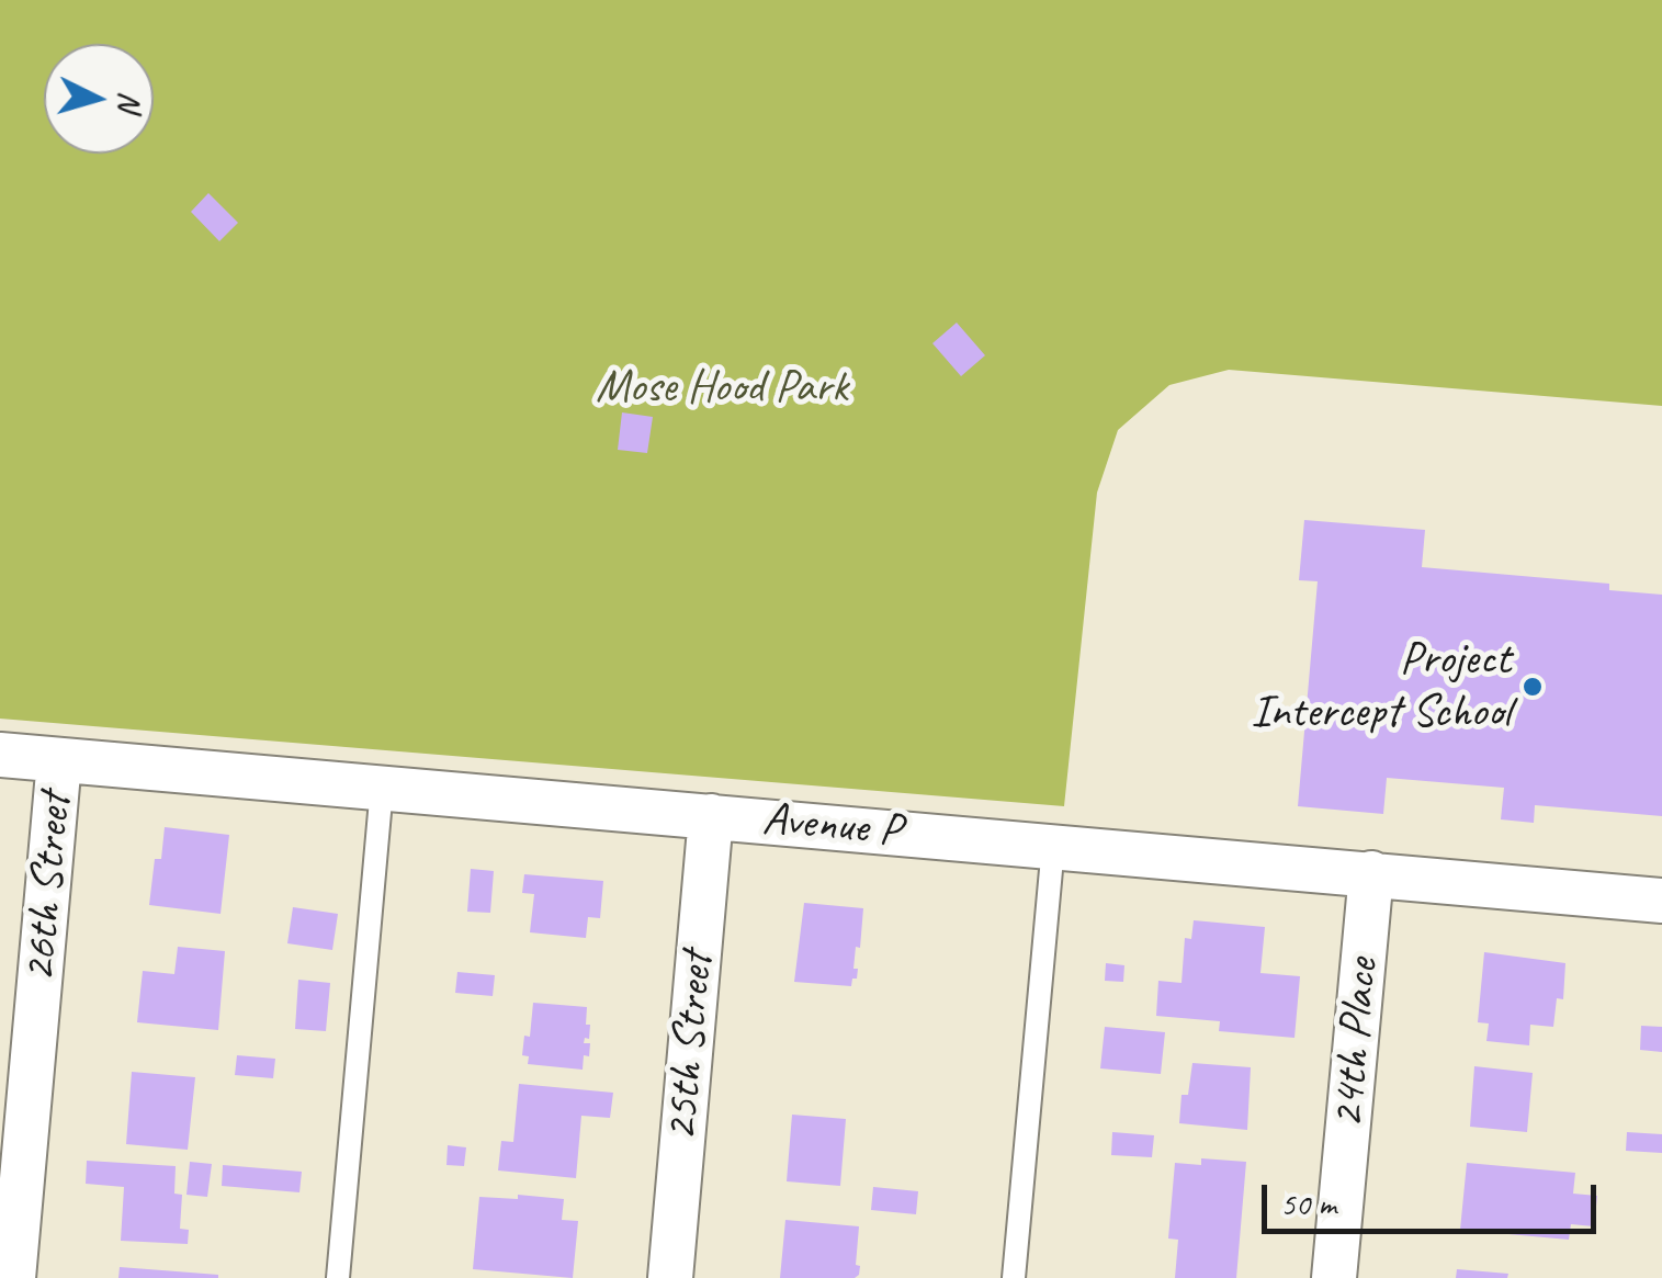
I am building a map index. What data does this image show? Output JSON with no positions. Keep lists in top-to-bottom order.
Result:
{
  "streets": {
    "street": [
      "Avenue P",
      "26th Street",
      "24th Place",
      "25th Street"
    ]
  },
  "crossings": [
    ["Avenue P", "26th Street"],
    ["Avenue P", "24th Place"],
    ["Avenue P", "25th Street"]
  ],
  "parks": ["Mose Hood Park"],
  "places": ["Project Intercept School"],
  "scale_bar": "50 m",
  "north": "right"
}
